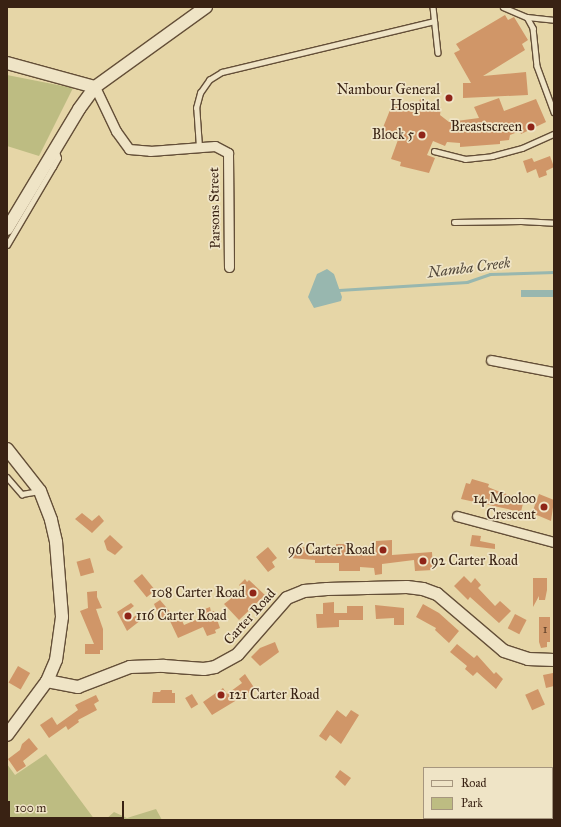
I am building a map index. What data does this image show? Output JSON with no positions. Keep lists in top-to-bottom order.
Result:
{
  "streets": {
    "street": ["Parsons Street", "Carter Road"]
  },
  "water": ["Namba Creek"],
  "places": [
    "Nambour General Hospital",
    "Breastscreen",
    "Block 5",
    "14 Mooloo Crescent",
    "96 Carter Road",
    "92 Carter Road",
    "108 Carter Road",
    "116 Carter Road",
    "121 Carter Road"
  ],
  "house_numbers": ["1"],
  "legend": ["Road", "Park"],
  "scale_bar": "100 m"
}
